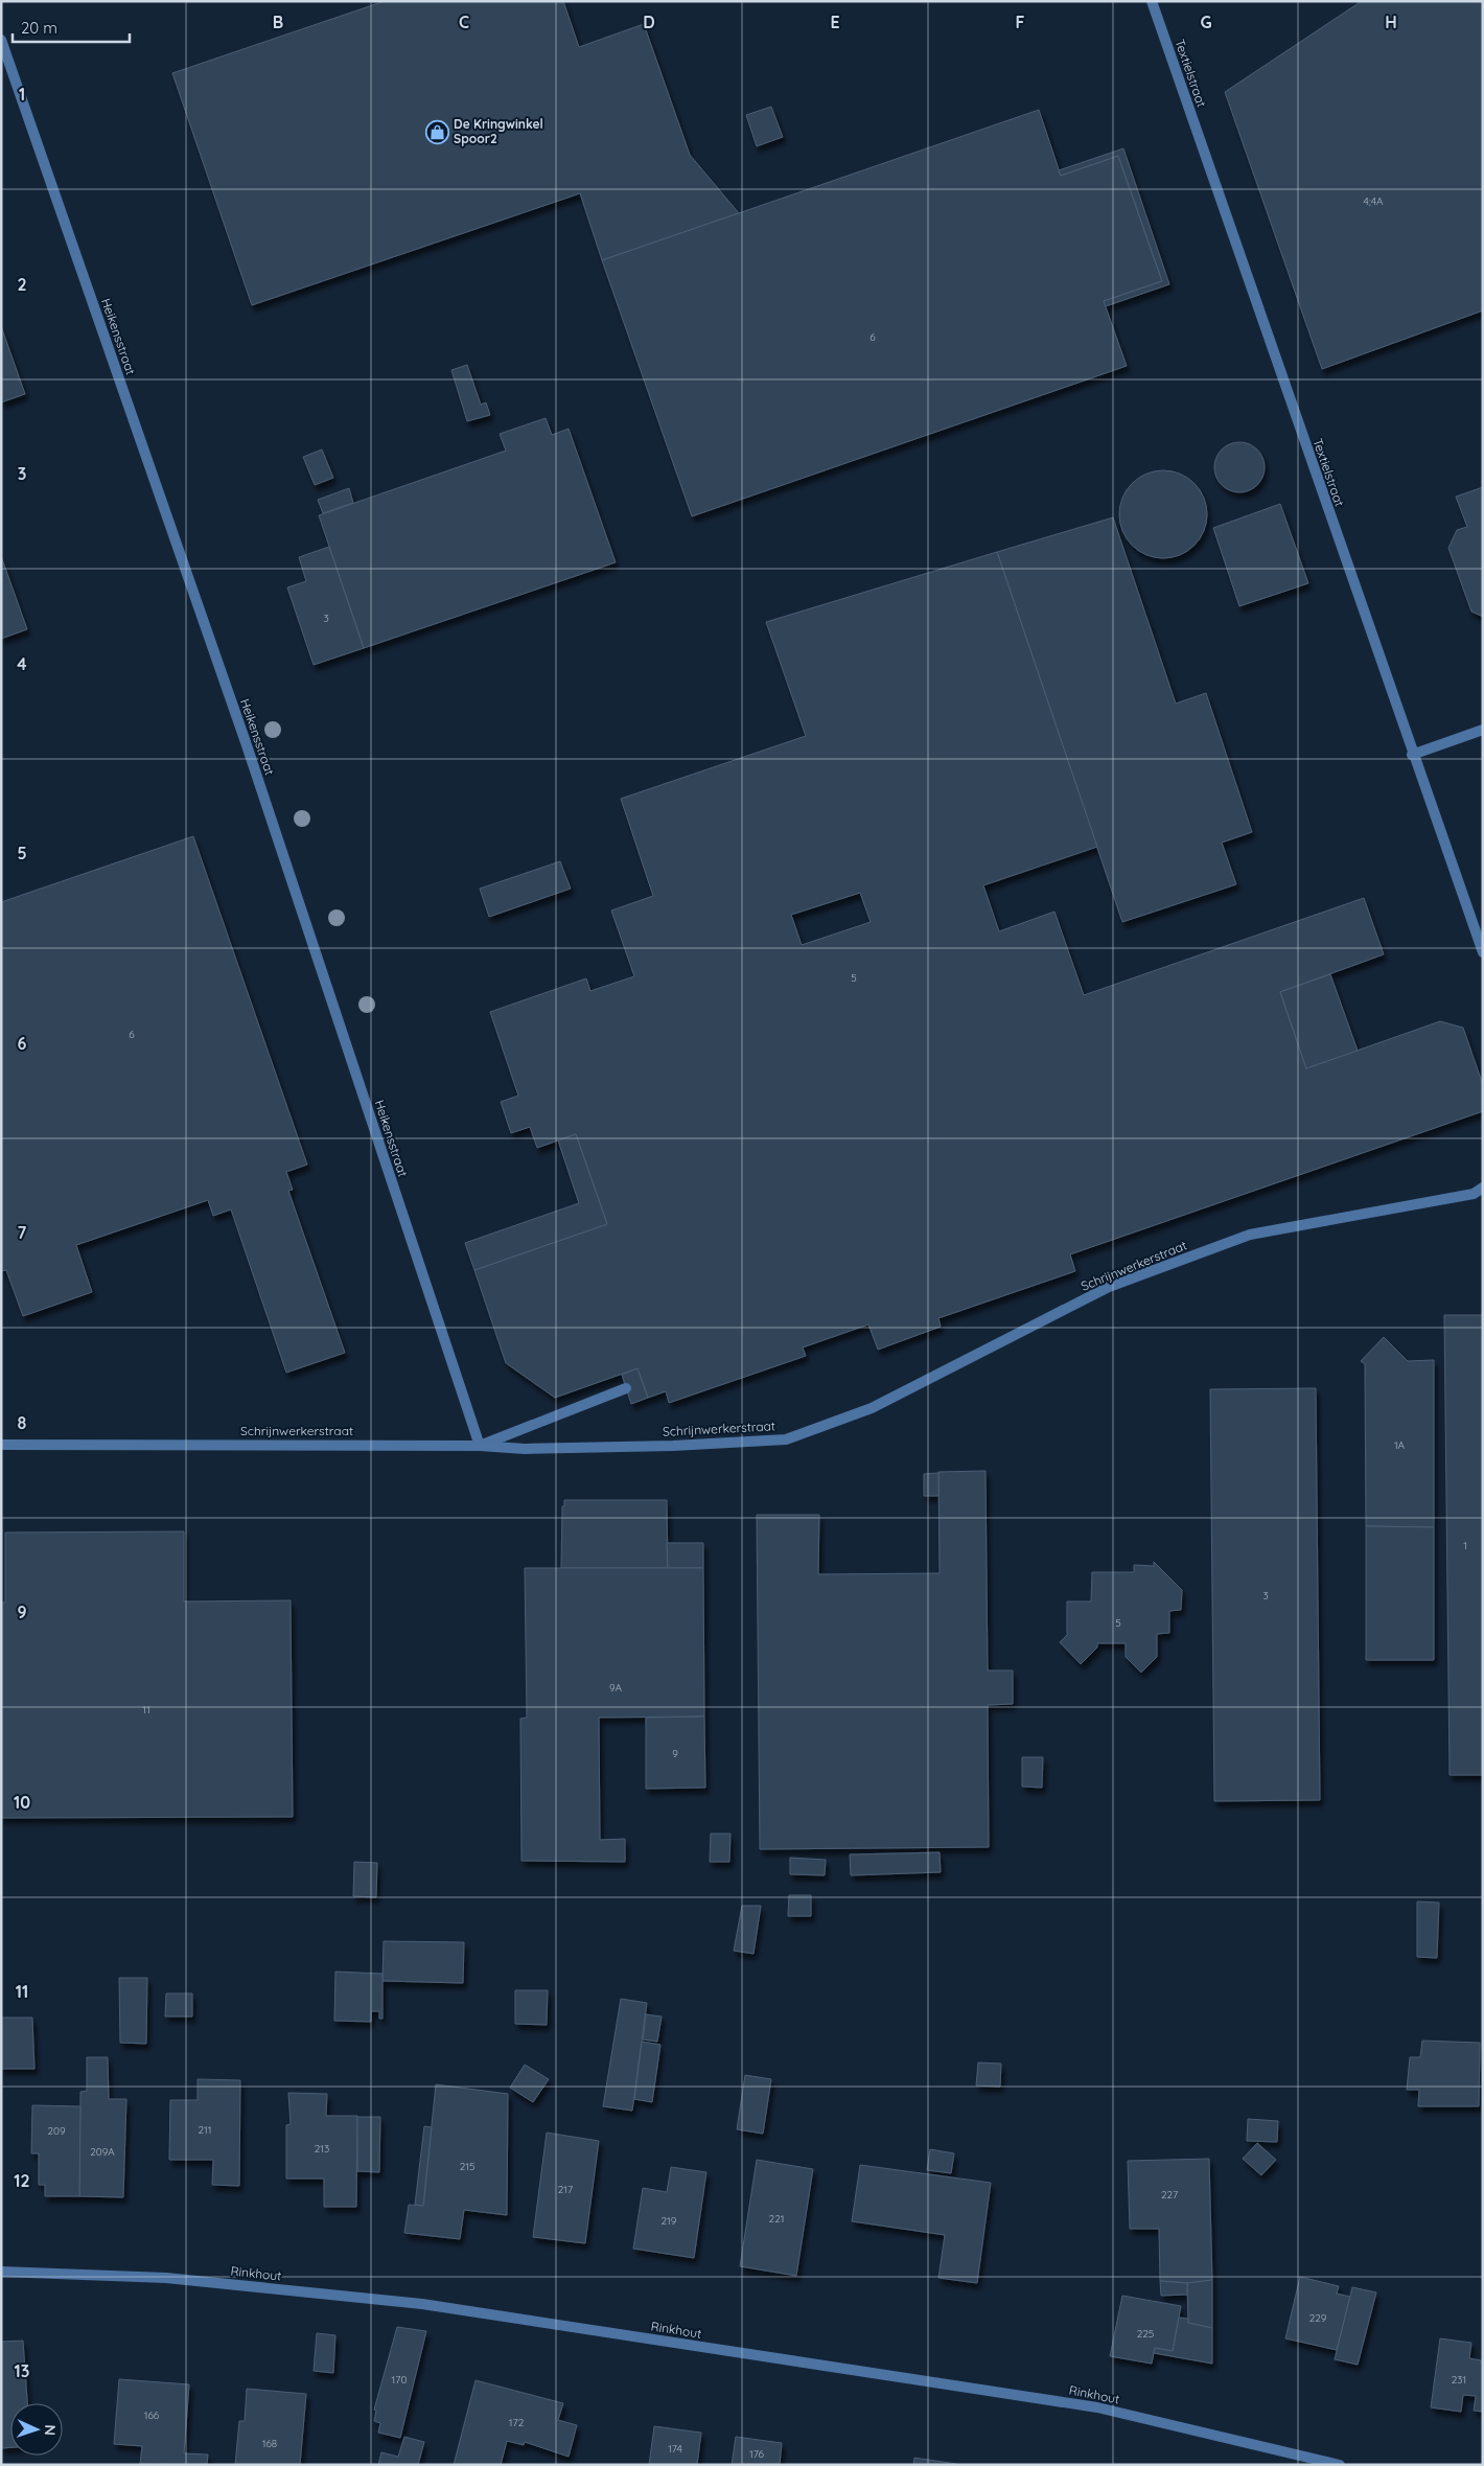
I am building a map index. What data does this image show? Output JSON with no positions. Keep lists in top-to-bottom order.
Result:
{
  "streets": {
    "street": [
      "Textielstraat",
      "Heikensstraat",
      "Schrijnwerkerstraat",
      "Rinkhout"
    ]
  },
  "crossings": [
    ["Heikensstraat", "Schrijnwerkerstraat"]
  ],
  "places": {
    "shop": ["De Kringwinkel Spoor2"]
  },
  "house_numbers": [
    "4;4A",
    "6",
    "3",
    "5",
    "6",
    "1A",
    "1",
    "3",
    "5",
    "9A",
    "11",
    "9",
    "211",
    "209",
    "213",
    "209A",
    "215",
    "217",
    "227",
    "221",
    "219",
    "229",
    "225",
    "170",
    "231",
    "166",
    "172",
    "168",
    "174",
    "176"
  ],
  "scale_bar": "20 m",
  "north": "right",
  "grid": {
    "columns": [
      "B",
      "C",
      "D",
      "E",
      "F",
      "G",
      "H"
    ],
    "rows": [
      "1",
      "2",
      "3",
      "4",
      "5",
      "6",
      "7",
      "8",
      "9",
      "10",
      "11",
      "12",
      "13"
    ]
  }
}
